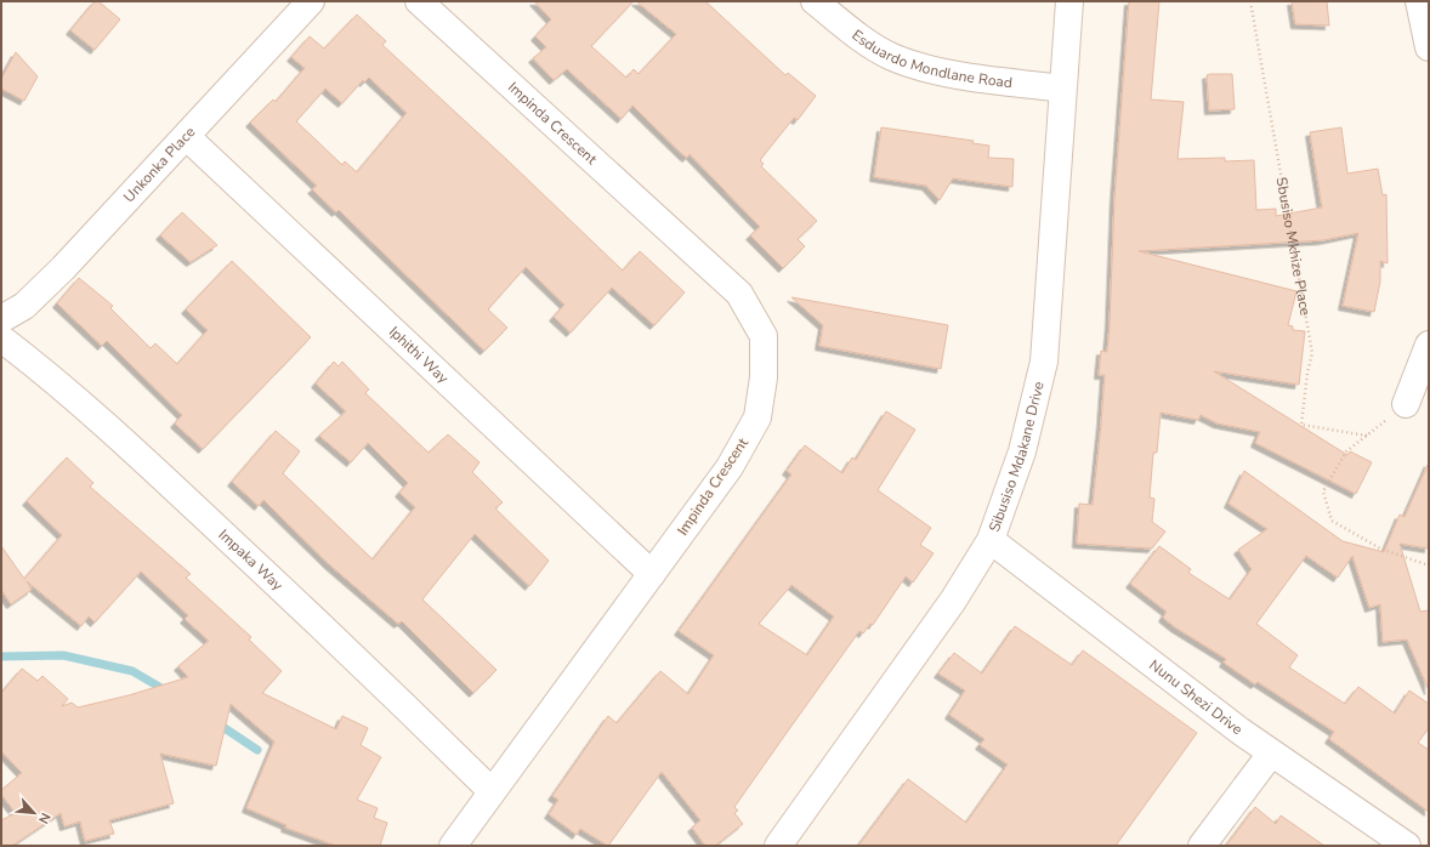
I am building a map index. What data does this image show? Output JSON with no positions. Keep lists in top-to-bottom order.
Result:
{
  "streets": {
    "street": [
      "Esduardo Mondlane Road",
      "Impinda Crescent",
      "Unkonka Place",
      "Iphithi Way",
      "Sibusiso Mdakane Drive",
      "Impaka Way",
      "Nunu Shezi Drive"
    ],
    "path": ["Sbusiso Mkhize Place"]
  },
  "crossings": [
    ["Esduardo Mondlane Road", "Sibusiso Mdakane Drive"],
    ["Impinda Crescent", "Iphithi Way"],
    ["Impinda Crescent", "Impaka Way"],
    ["Unkonka Place", "Iphithi Way"],
    ["Sibusiso Mdakane Drive", "Nunu Shezi Drive"]
  ],
  "north": "bottom right"
}
